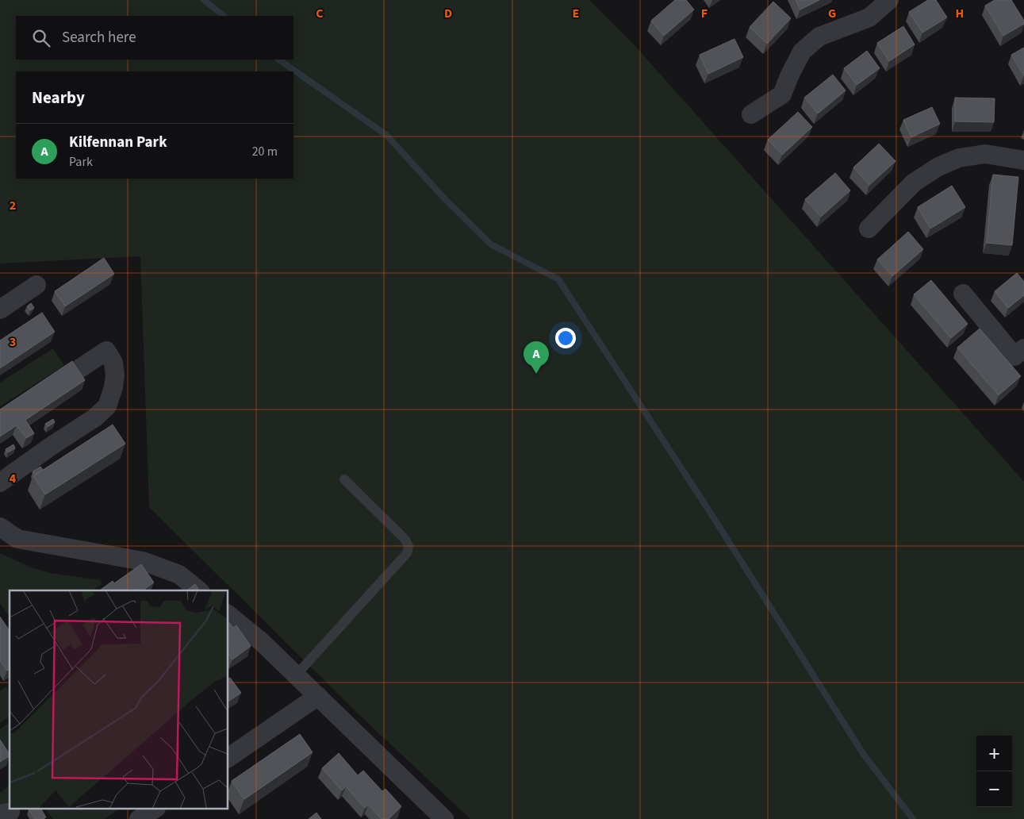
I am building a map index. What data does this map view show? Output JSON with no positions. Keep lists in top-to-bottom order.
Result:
{
  "page": {
    "search": "Search here",
    "heading": "Nearby",
    "list": [
      {
        "mark": "A",
        "name": "Kilfennan Park",
        "note": "Park",
        "value": "20 m"
      }
    ],
    "pins": "A",
    "map_buttons": ["+", "−"]
  },
  "grid": {
    "columns": [
      "C",
      "D",
      "E",
      "F",
      "G",
      "H"
    ],
    "rows": ["2", "3", "4"]
  }
}
